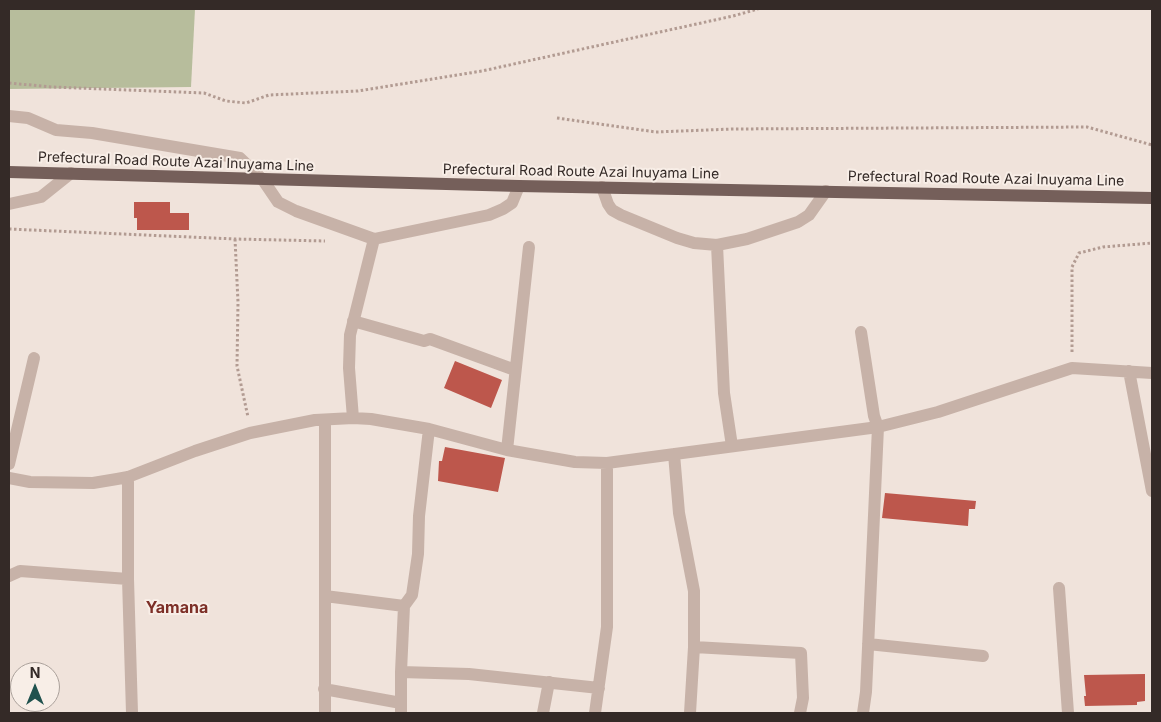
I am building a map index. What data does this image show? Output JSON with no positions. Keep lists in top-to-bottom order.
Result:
{
  "streets": {
    "main road": ["Prefectural Road Route Azai Inuyama Line"]
  },
  "districts": ["Yamana"],
  "north": "top"
}
